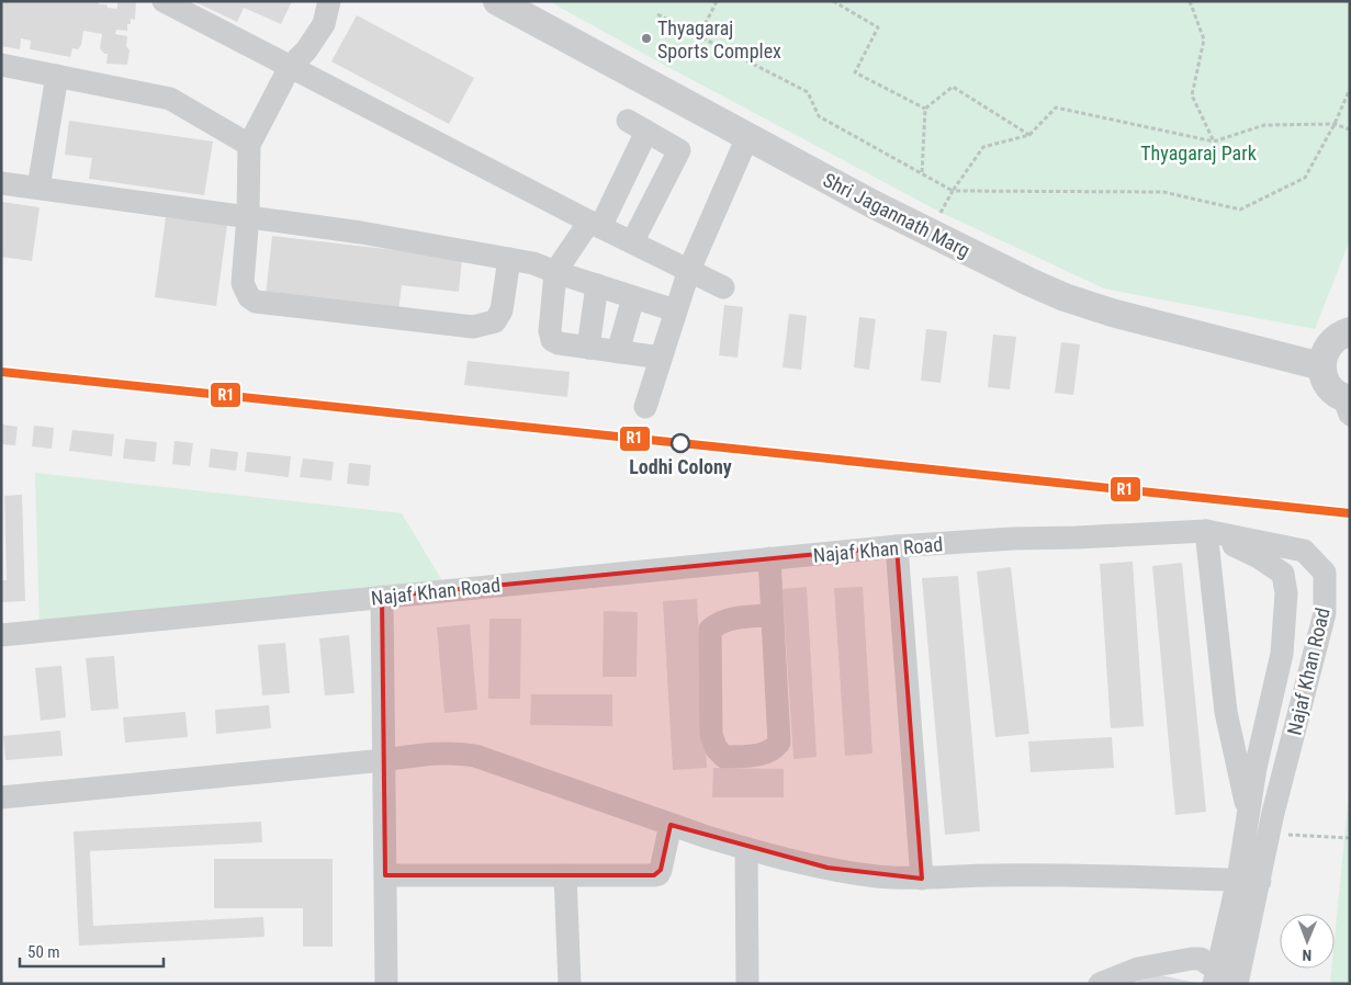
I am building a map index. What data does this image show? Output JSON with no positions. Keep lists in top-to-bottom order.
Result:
{
  "streets": {
    "street": ["Shri Jagannath Marg", "Najaf Khan Road"]
  },
  "parks": ["Thyagaraj Park"],
  "places": ["Thyagaraj Sports Complex", "Lodhi Colony"],
  "lines": ["transit line R1"],
  "scale_bar": "50 m",
  "north": "bottom"
}
